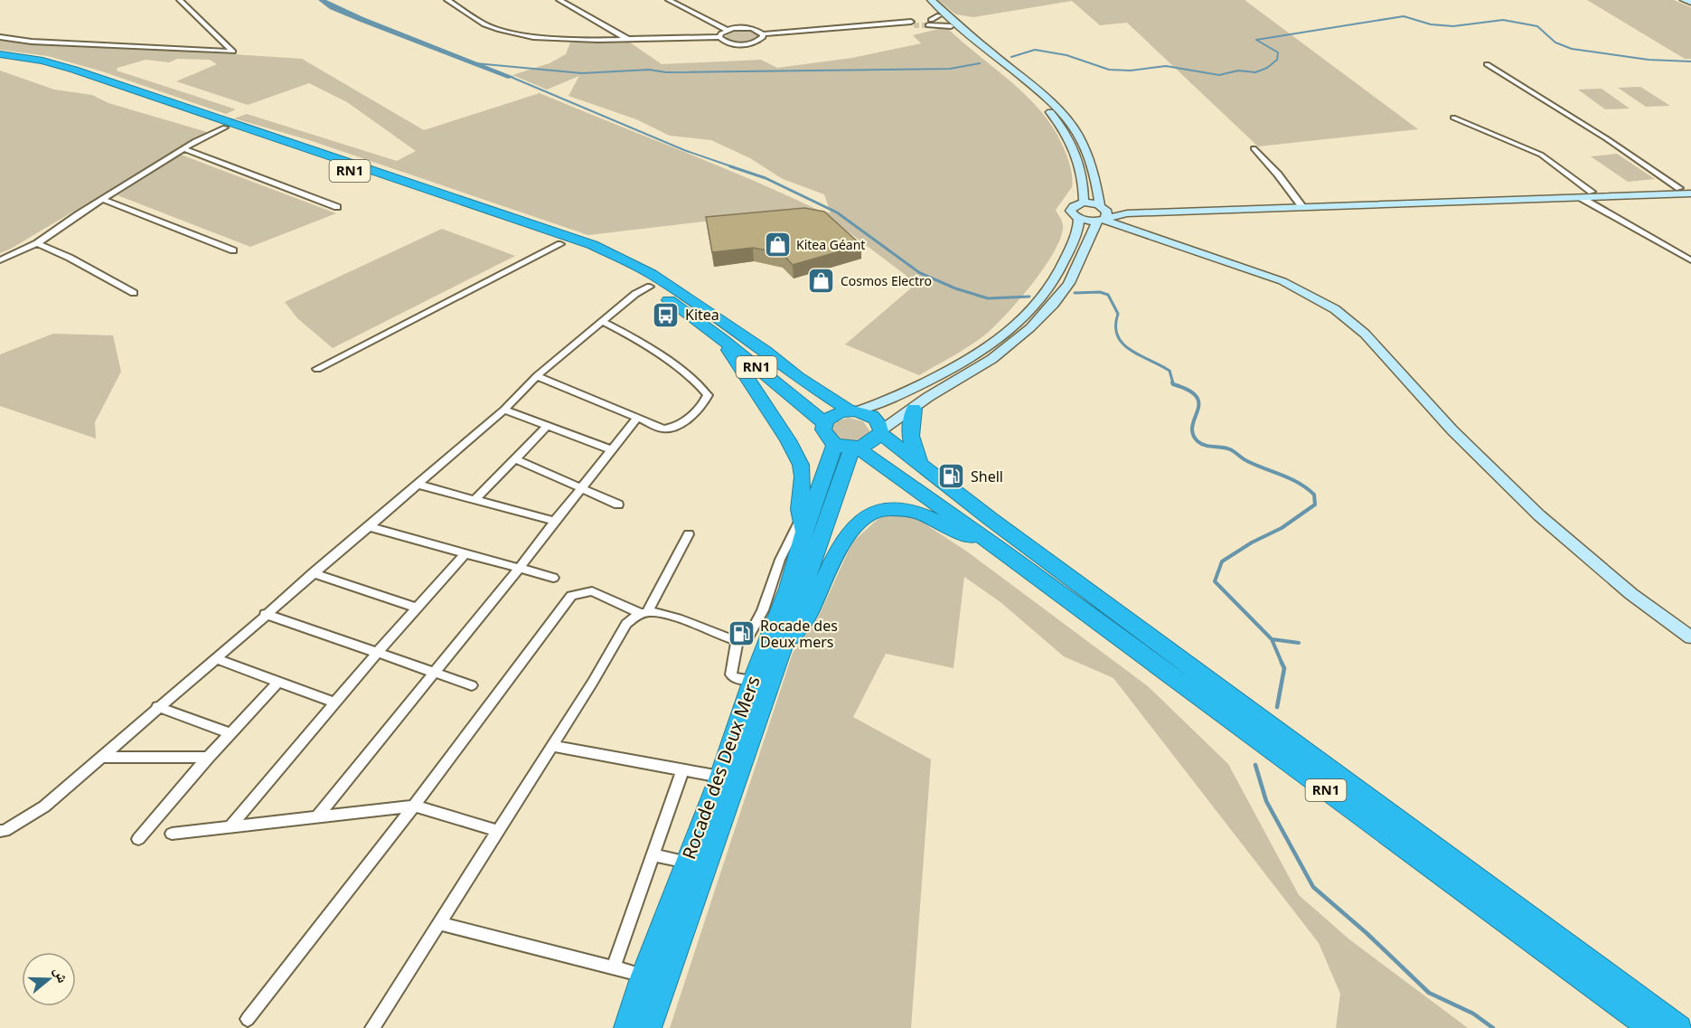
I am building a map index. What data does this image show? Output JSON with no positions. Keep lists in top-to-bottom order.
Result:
{
  "streets": {
    "highway": ["RN1", "Rocade des Deux Mers"]
  },
  "crossings": [
    ["RN1", "Rocade des Deux Mers"]
  ],
  "places": {
    "shop": ["Kitea Géant", "Cosmos Electro"],
    "bus stop": ["Kitea"],
    "fuel station": ["Shell", "Rocade des Deux mers"]
  },
  "north": "right"
}
